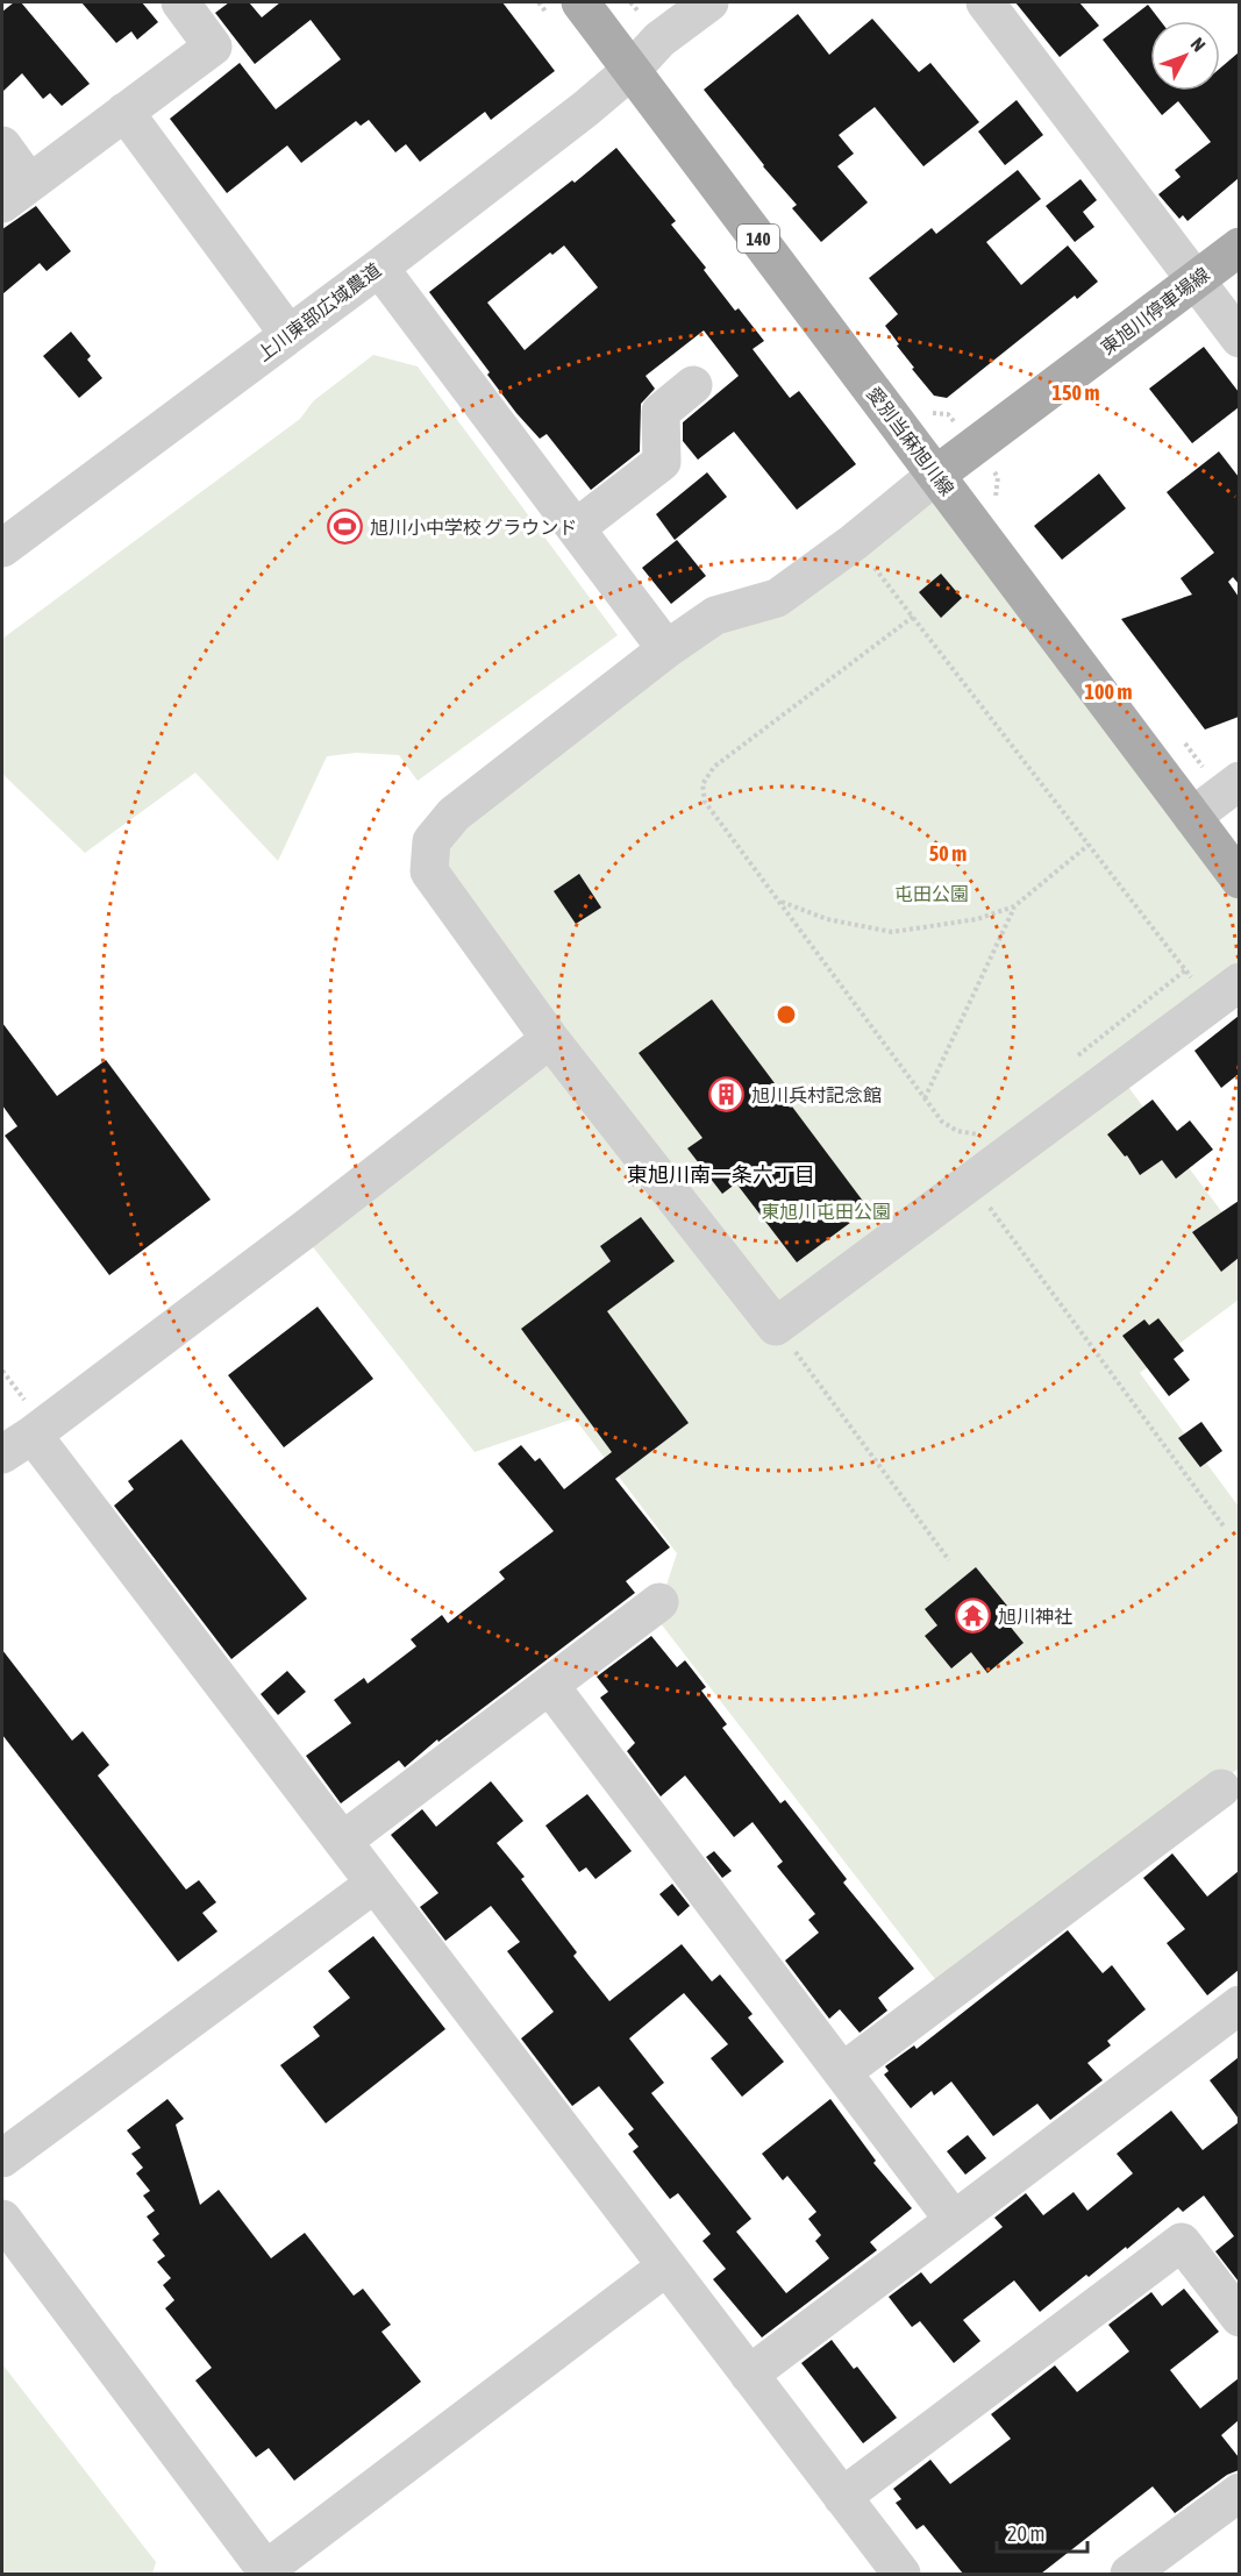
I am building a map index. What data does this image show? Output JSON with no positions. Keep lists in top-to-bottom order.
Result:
{
  "streets": {
    "main road": ["140", "東旭川停車場線", "愛別当麻旭川線"],
    "street": ["上川東部広域農道"]
  },
  "crossings": [
    ["東旭川停車場線", "愛別当麻旭川線"],
    ["上川東部広域農道", "愛別当麻旭川線"]
  ],
  "districts": ["東旭川南一条六丁目"],
  "parks": ["屯田公園", "東旭川屯田公園"],
  "places": {
    "sports": ["旭川小中学校 グラウンド"],
    "building": ["旭川兵村記念館"],
    "temple": ["旭川神社"]
  },
  "scale_bar": "20 m",
  "north": "top right",
  "rings": ["150 m", "100 m", "50 m"]
}
